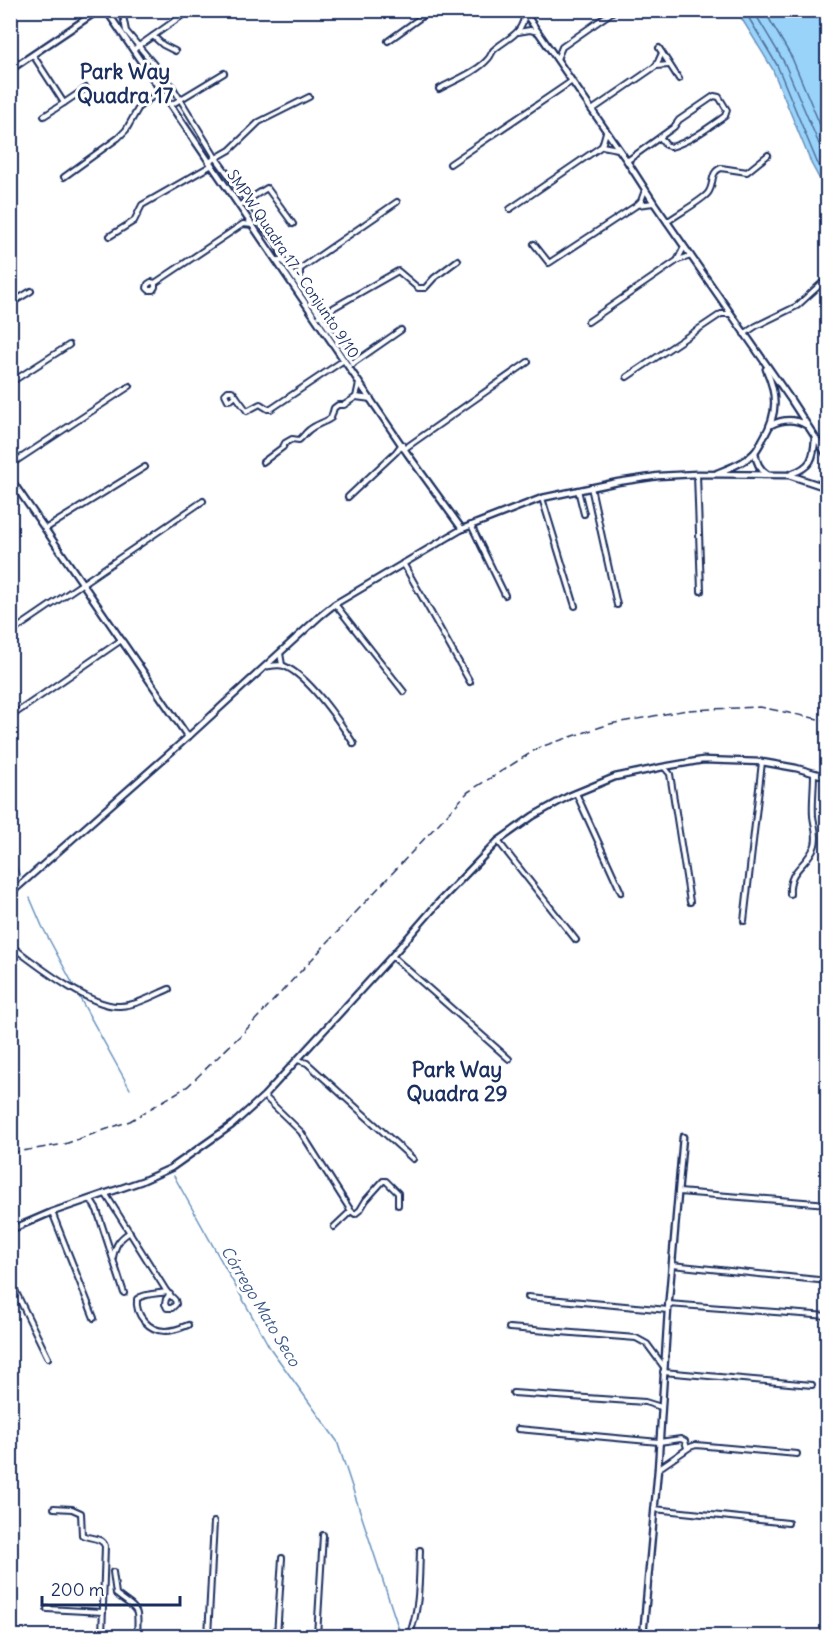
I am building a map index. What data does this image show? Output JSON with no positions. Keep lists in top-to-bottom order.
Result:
{
  "streets": {
    "street": ["SMPW Quadra 17 - Conjunto 9/10"]
  },
  "districts": ["Park Way Quadra 17", "Park Way Quadra 29"],
  "water": ["Córrego Mato Seco"],
  "scale_bar": "200 m"
}
